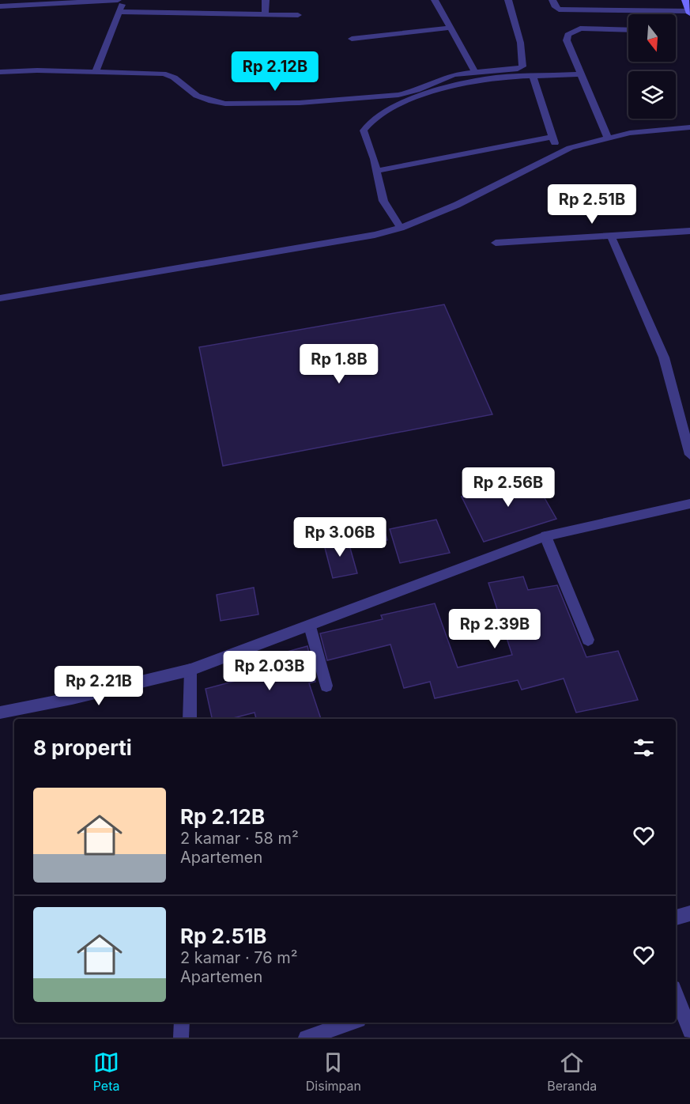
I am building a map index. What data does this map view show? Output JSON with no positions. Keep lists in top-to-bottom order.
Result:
{
  "north": "bottom",
  "page": {
    "price": [
      "Rp 2.12B",
      "Rp 2.51B",
      "Rp 1.8B",
      "Rp 2.56B",
      "Rp 3.06B",
      "Rp 2.39B",
      "Rp 2.03B",
      "Rp 2.21B"
    ],
    "heading": "8 properti",
    "list": [
      {
        "name": "Rp 2.12B",
        "note": "2 kamar · 58 m² · Apartemen"
      },
      {
        "name": "Rp 2.51B",
        "note": "2 kamar · 76 m² · Apartemen"
      }
    ],
    "tabs": ["Peta", "Disimpan", "Beranda"]
  }
}
